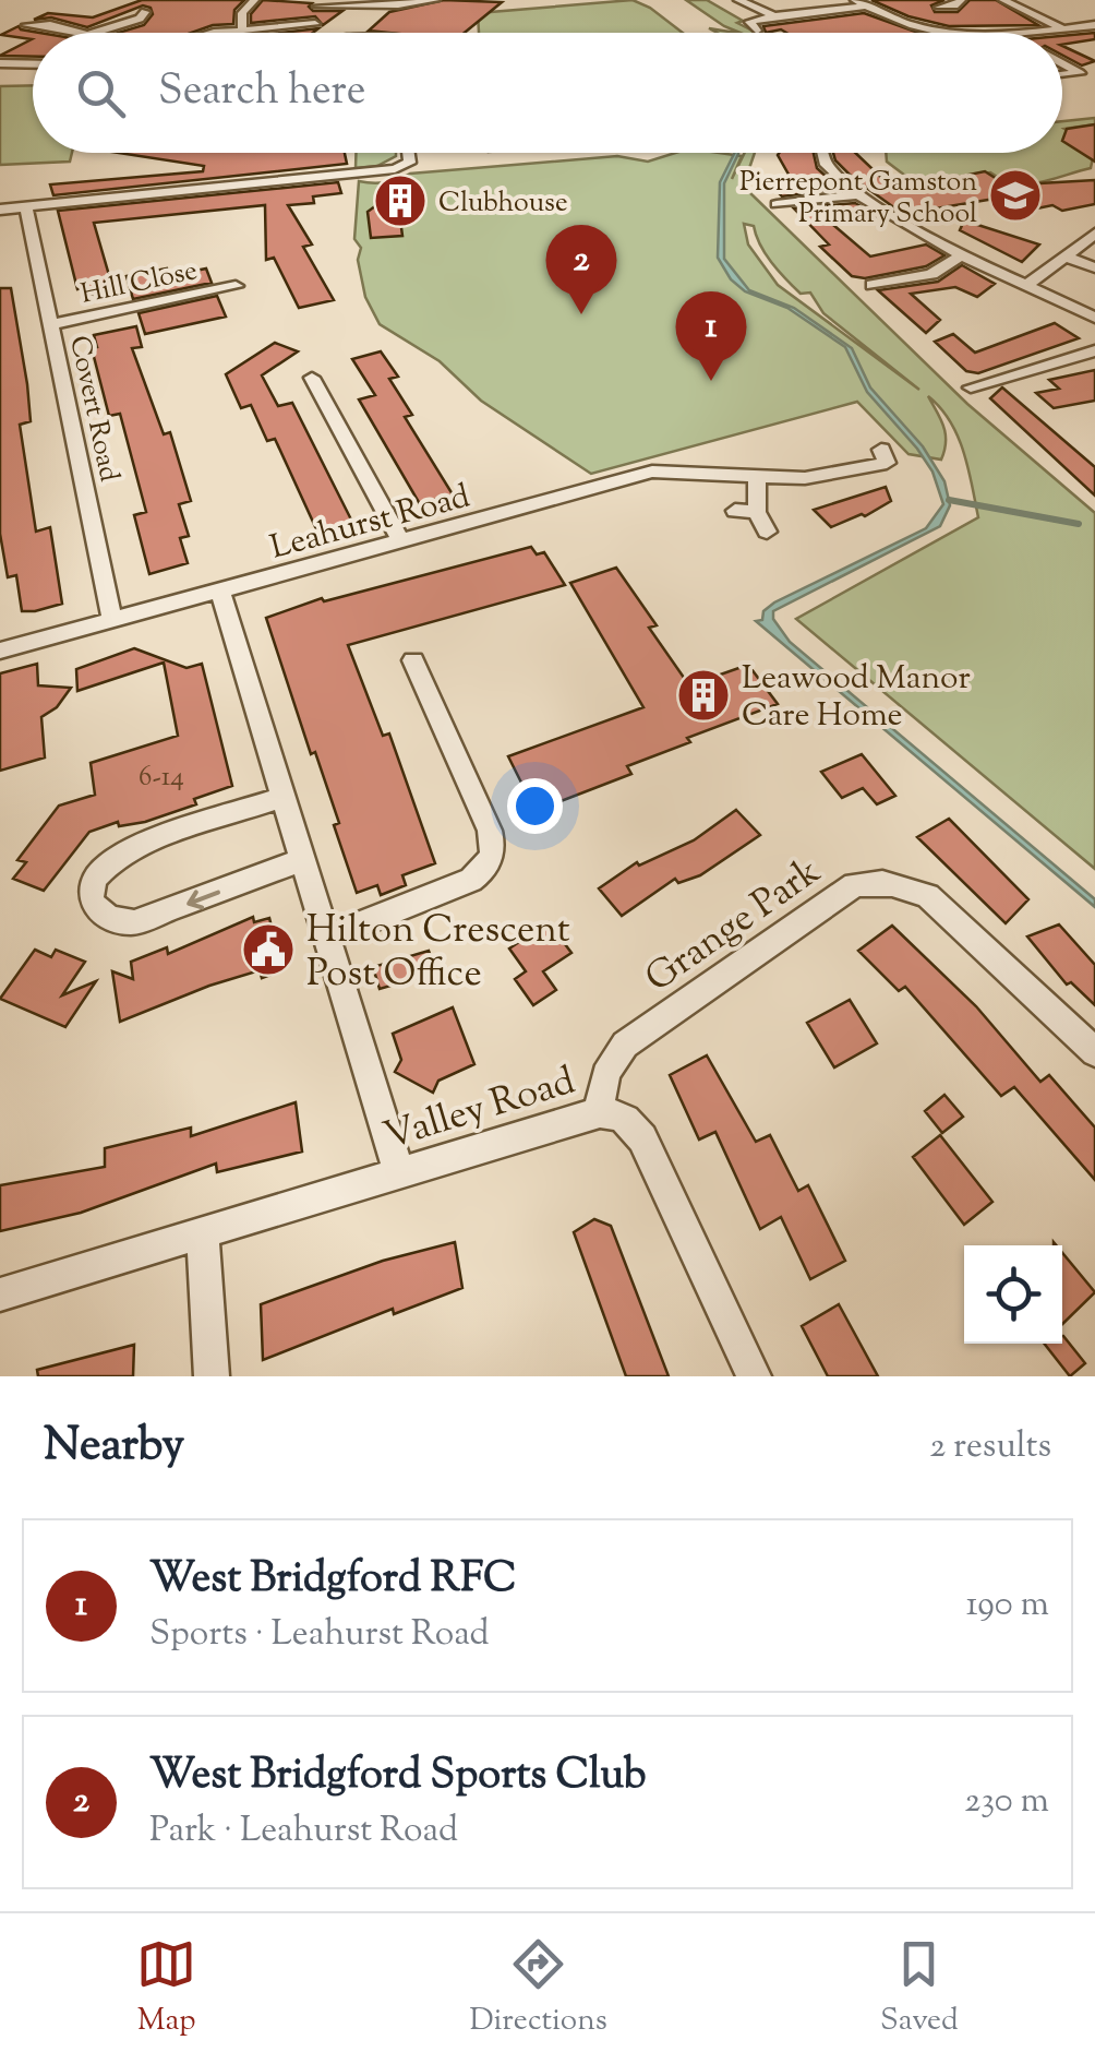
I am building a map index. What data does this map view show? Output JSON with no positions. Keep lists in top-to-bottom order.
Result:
{
  "streets": {
    "street": [
      "Hill Close",
      "Covert Road",
      "Leahurst Road",
      "Grange Park",
      "Valley Road"
    ]
  },
  "crossings": [
    ["Hill Close", "Covert Road"],
    ["Covert Road", "Leahurst Road"],
    ["Grange Park", "Valley Road"]
  ],
  "places": {
    "school or university": ["Pierrepont Gamston Primary School"],
    "building": ["Clubhouse", "Leawood Manor Care Home"],
    "public building": ["Hilton Crescent Post Office"]
  },
  "house_numbers": ["6-14"],
  "page": {
    "search": "Search here",
    "pins": ["2", "1"],
    "heading": ["Nearby", "2 results"],
    "list": [
      {
        "mark": "1",
        "name": "West Bridgford RFC",
        "note": "Sports · Leahurst Road",
        "value": "190 m"
      },
      {
        "mark": "2",
        "name": "West Bridgford Sports Club",
        "note": "Park · Leahurst Road",
        "value": "230 m"
      }
    ],
    "nav": ["Map", "Directions", "Saved"]
  }
}
